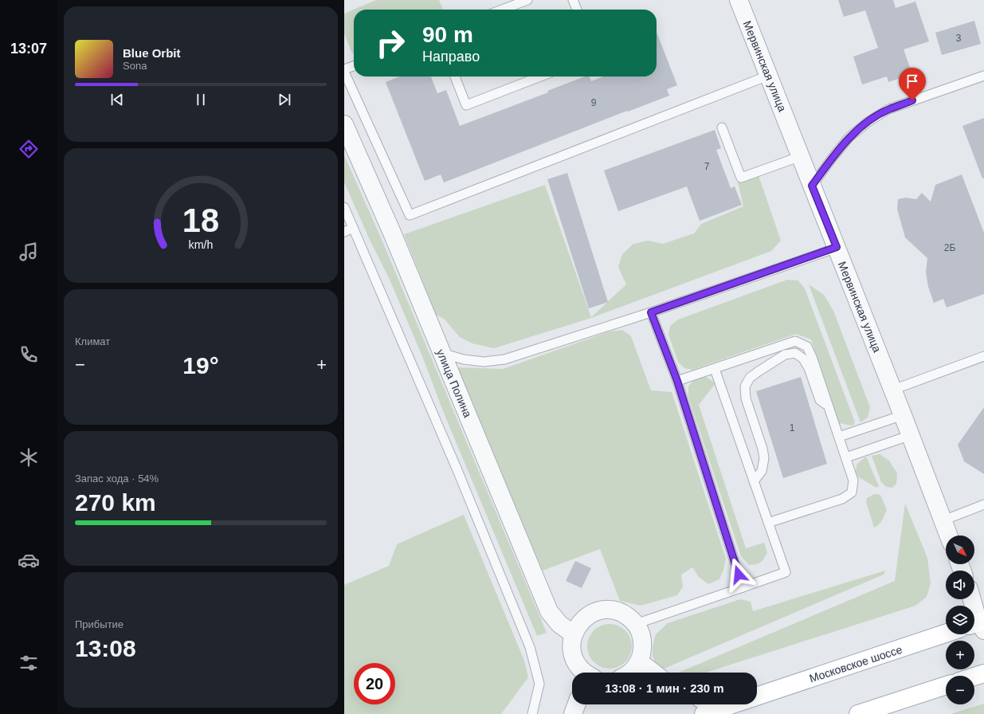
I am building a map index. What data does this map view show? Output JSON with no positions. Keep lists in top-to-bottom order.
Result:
{
  "streets": {
    "main road": ["Московское шоссе"],
    "street": ["Мервинская улица", "улица Полина"]
  },
  "house_numbers": [
    "3",
    "9",
    "7",
    "2Б",
    "1"
  ],
  "north": "bottom right",
  "page": {
    "tabs": "13:07",
    "turn": ["90 m", "Направо"],
    "song": ["Blue Orbit", "Sona"],
    "tile": [
      "Климат",
      ["Запас хода · 54%", "270 km"],
      ["Прибытие", "13:08"]
    ],
    "heat": ["−", "19°", "+"],
    "map_buttons": ["+", "−"],
    "limit": "20",
    "trip": "13:08 · 1 мин · 230 m",
    "gauge": ["18", "km/h"]
  }
}
